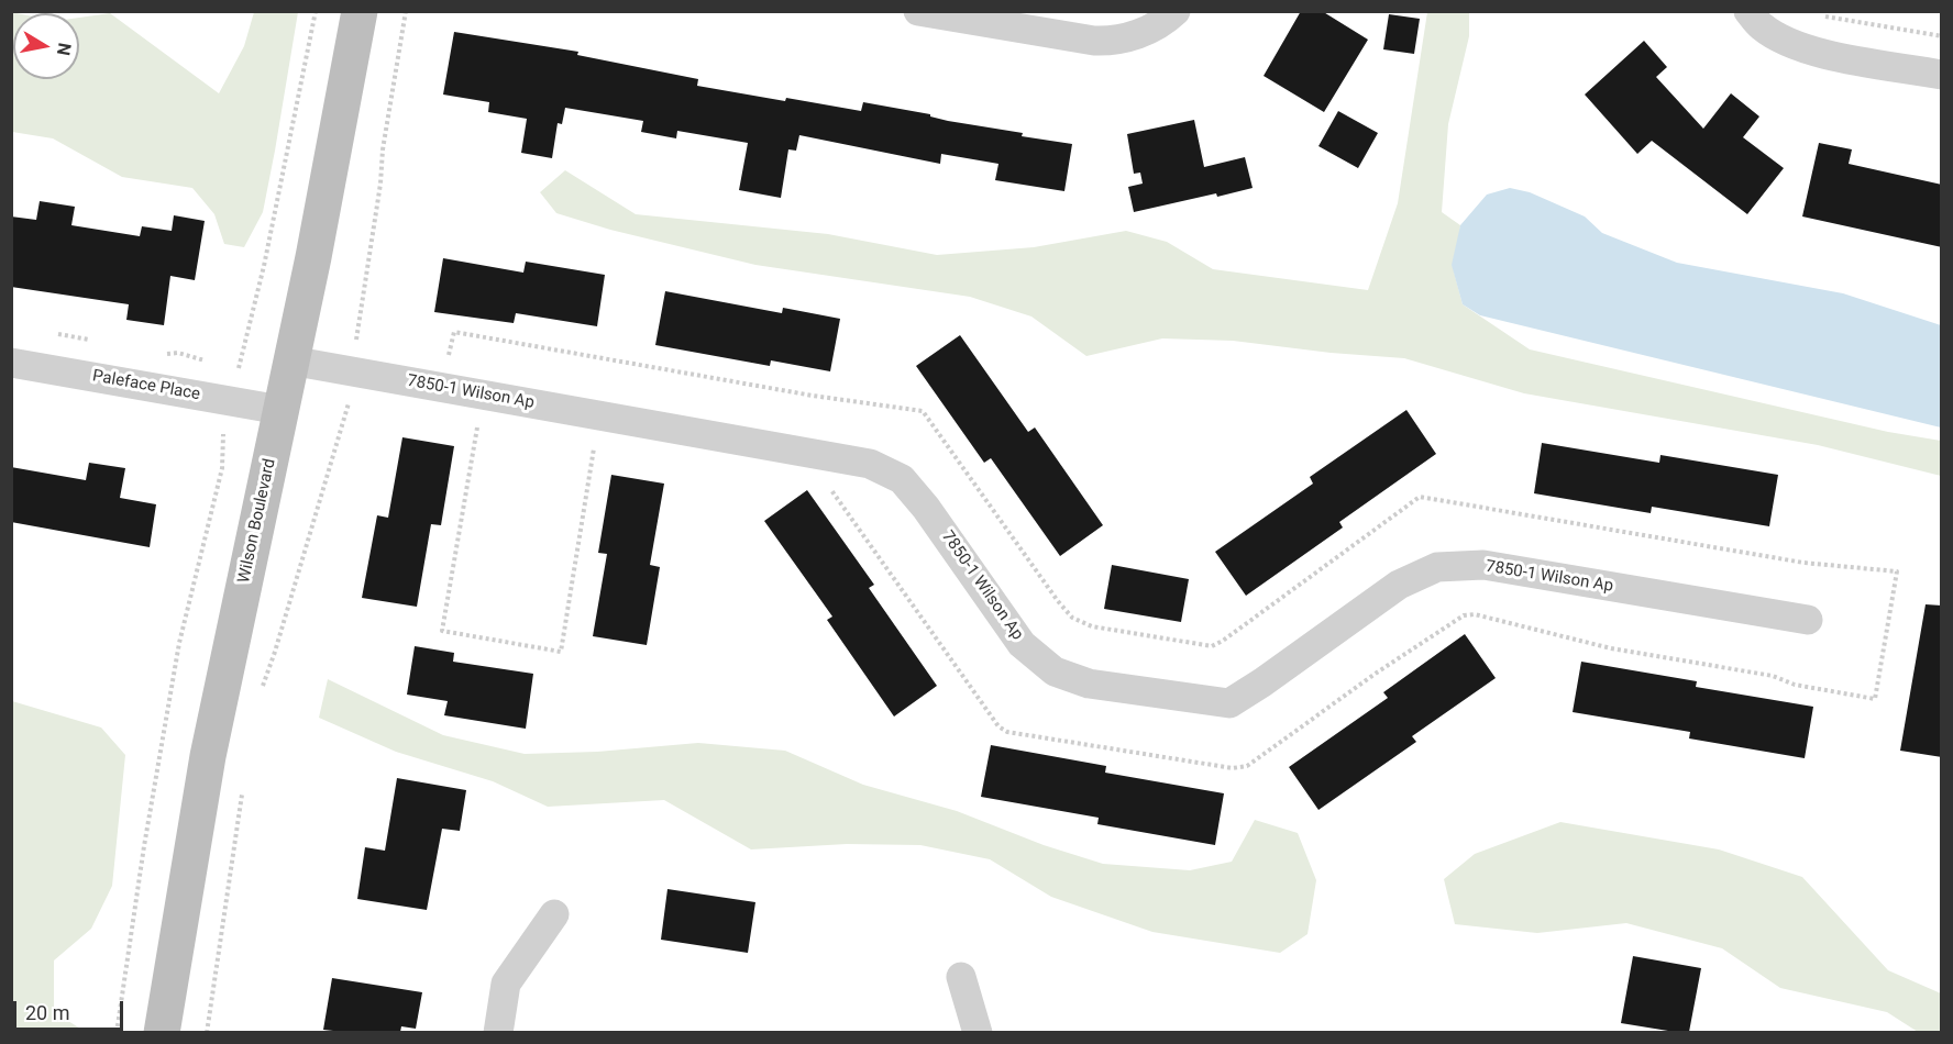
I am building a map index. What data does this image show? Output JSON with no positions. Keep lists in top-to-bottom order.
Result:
{
  "streets": {
    "main road": ["Wilson Boulevard"],
    "street": ["Paleface Place", "7850-1 Wilson Ap"]
  },
  "crossings": [
    ["Paleface Place", "Wilson Boulevard"],
    ["7850-1 Wilson Ap", "Wilson Boulevard"]
  ],
  "scale_bar": "20 m",
  "north": "right"
}
